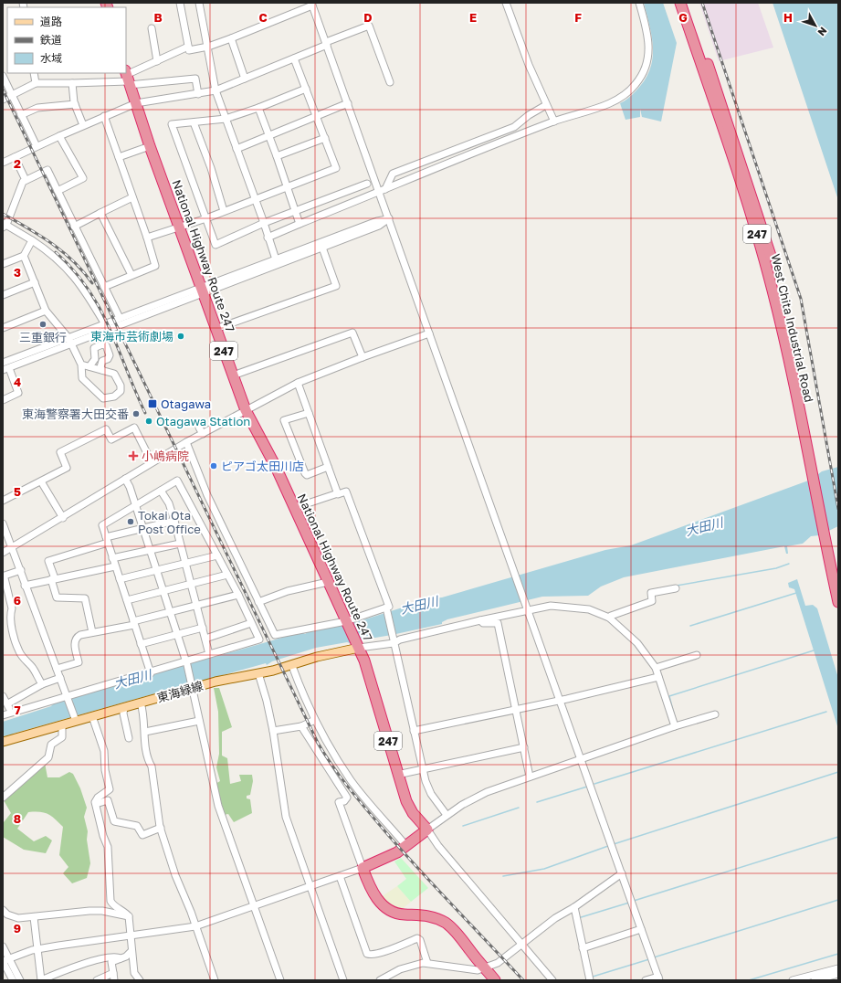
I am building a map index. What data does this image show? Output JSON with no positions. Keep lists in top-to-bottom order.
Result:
{
  "streets": {
    "highway": ["247", "National Highway Route 247", "West Chita Industrial Road"],
    "main road": ["東海緑線"]
  },
  "crossings": [
    ["National Highway Route 247", "東海緑線"]
  ],
  "water": ["大田川"],
  "places": {
    "other": [
      "三重銀行",
      "東海市芸術劇場",
      "東海警察署大田交番",
      "Otagawa Station",
      "ピアゴ太田川店",
      "Tokai Ota Post Office"
    ],
    "transit": ["Otagawa"],
    "health": ["小嶋病院"]
  },
  "legend": ["道路", "鉄道", "水域"],
  "north": "bottom right",
  "grid": {
    "columns": [
      "B",
      "C",
      "D",
      "E",
      "F",
      "G",
      "H"
    ],
    "rows": [
      "2",
      "3",
      "4",
      "5",
      "6",
      "7",
      "8",
      "9"
    ]
  }
}
